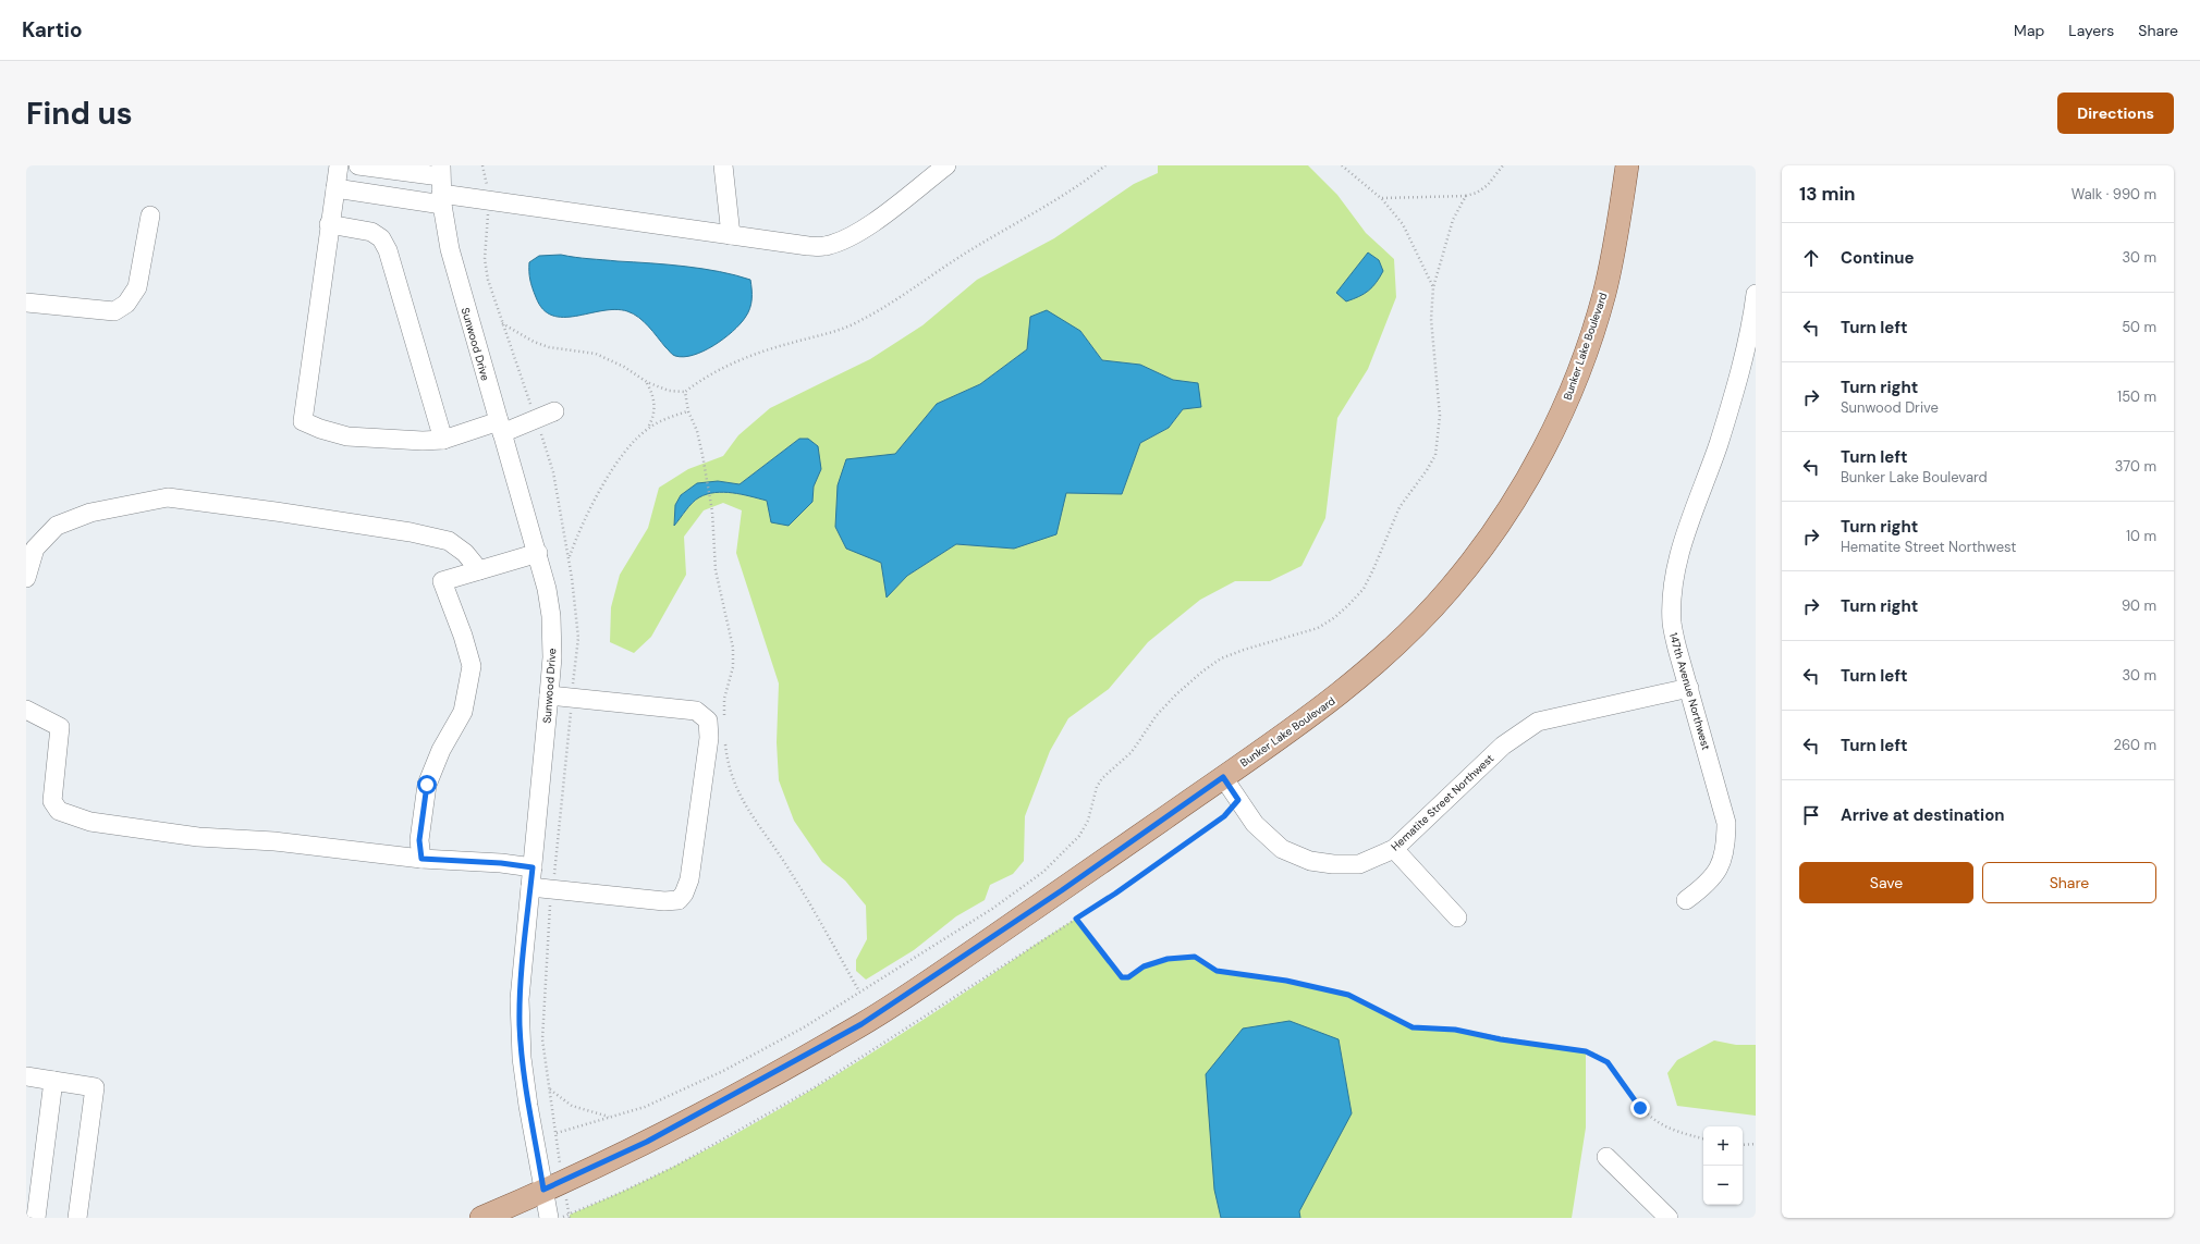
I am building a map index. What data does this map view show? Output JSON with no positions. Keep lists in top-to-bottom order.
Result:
{
  "streets": {
    "main road": ["Bunker Lake Boulevard"],
    "street": ["Sunwood Drive", "147th Avenue Northwest", "Hematite Street Northwest"]
  },
  "crossings": [
    ["Sunwood Drive", "Bunker Lake Boulevard"],
    ["Bunker Lake Boulevard", "Hematite Street Northwest"],
    ["147th Avenue Northwest", "Hematite Street Northwest"]
  ],
  "page": {
    "header": "Kartio",
    "nav": ["Map", "Layers", "Share"],
    "buttons": [
      "Directions",
      ["Save", "Share"]
    ],
    "title": "Find us",
    "heading": ["13 min", "Walk · 990 m"],
    "list": [
      ["Continue", "30 m"],
      ["Turn left", "50 m"],
      ["Turn right", "Sunwood Drive", "150 m"],
      ["Turn left", "Bunker Lake Boulevard", "370 m"],
      ["Turn right", "Hematite Street Northwest", "10 m"],
      ["Turn right", "90 m"],
      ["Turn left", "30 m"],
      ["Turn left", "260 m"],
      "Arrive at destination"
    ],
    "map_buttons": ["+", "−"]
  }
}
